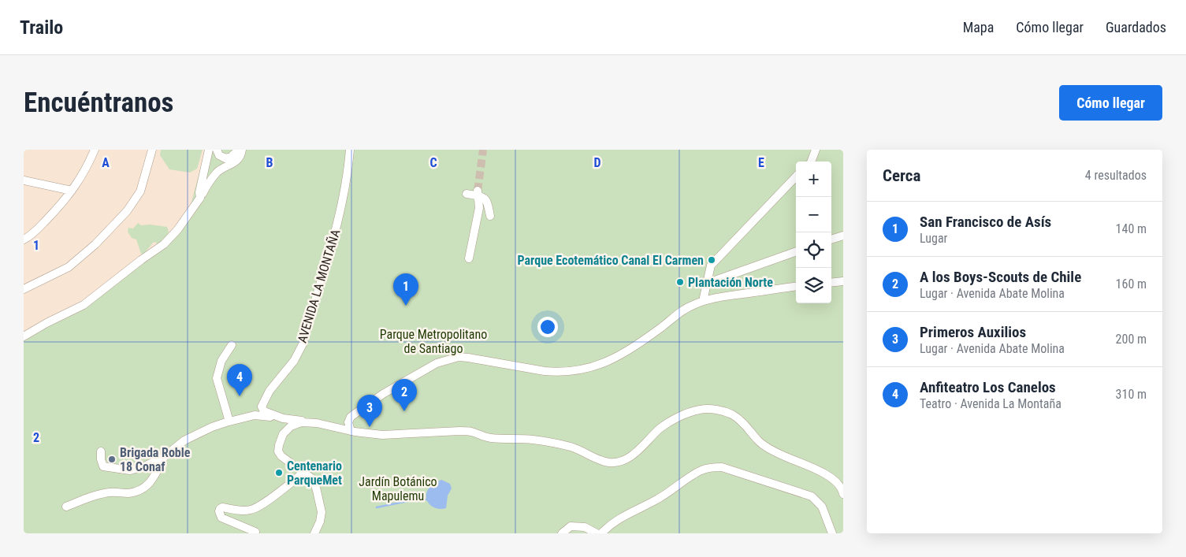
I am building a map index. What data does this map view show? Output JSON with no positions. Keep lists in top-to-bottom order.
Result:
{
  "streets": {
    "street": ["AVENIDA LA MONTAÑA"]
  },
  "parks": ["Parque Metropolitano de Santiago", "Jardín Botánico Mapulemu"],
  "places": [
    "Parque Ecotemático Canal El Carmen",
    "Plantación Norte",
    "Brigada Roble 18 Conaf",
    "Centenario ParqueMet"
  ],
  "page": {
    "header": "Trailo",
    "nav": ["Mapa", "Cómo llegar", "Guardados"],
    "buttons": "Cómo llegar",
    "title": "Encuéntranos",
    "heading": ["Cerca", "4 resultados"],
    "map_buttons": ["+", "−"],
    "list": [
      {
        "mark": "1",
        "name": "San Francisco de Asís",
        "note": "Lugar",
        "value": "140 m"
      },
      {
        "mark": "2",
        "name": "A los Boys-Scouts de Chile",
        "note": "Lugar · Avenida Abate Molina",
        "value": "160 m"
      },
      {
        "mark": "3",
        "name": "Primeros Auxilios",
        "note": "Lugar · Avenida Abate Molina",
        "value": "200 m"
      },
      {
        "mark": "4",
        "name": "Anfiteatro Los Canelos",
        "note": "Teatro · Avenida La Montaña",
        "value": "310 m"
      }
    ],
    "pins": [
      "1",
      "4",
      "2",
      "3"
    ]
  },
  "grid": {
    "columns": [
      "A",
      "B",
      "C",
      "D",
      "E"
    ],
    "rows": ["1", "2"]
  }
}
